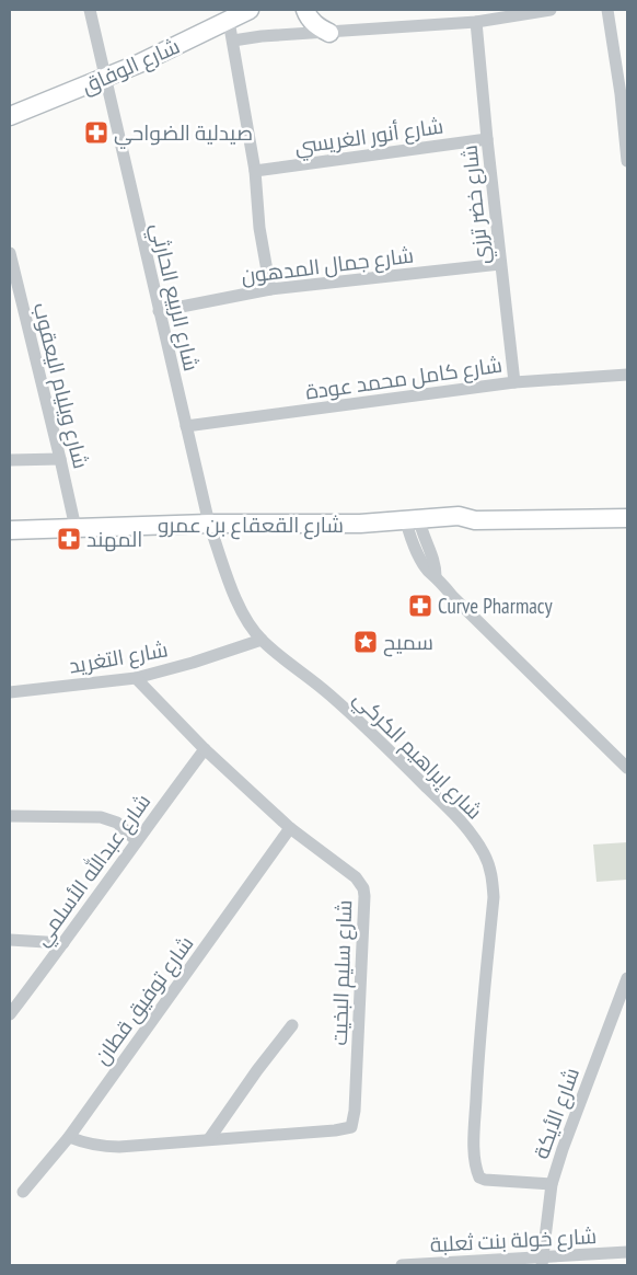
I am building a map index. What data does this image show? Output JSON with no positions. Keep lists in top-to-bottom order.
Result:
{
  "streets": {
    "street": [
      "شارع الوفاق",
      "شارع أنور الغريسي",
      "شارع خضر ترزي",
      "شارع جمال المدهون",
      "شارع الربيع الحارثي",
      "شارع كامل محمد عودة",
      "شارع ويليام اليعقوب",
      "شارع القعقاع بن عمرو",
      "شارع التغريد",
      "شارع إبراهيم الكركي",
      "شارع عبدالله الأسلمي",
      "شارع سليم البخيت",
      "شارع توفيق قطان",
      "شارع الأيكة",
      "شارع خولة بنت ثعلبة"
    ]
  },
  "crossings": [
    ["شارع الوفاق", "شارع الربيع الحارثي"],
    ["شارع أنور الغريسي", "شارع خضر ترزي"],
    ["شارع خضر ترزي", "شارع جمال المدهون"],
    ["شارع خضر ترزي", "شارع كامل محمد عودة"],
    ["شارع جمال المدهون", "شارع الربيع الحارثي"],
    ["شارع الربيع الحارثي", "شارع كامل محمد عودة"],
    ["شارع الربيع الحارثي", "شارع القعقاع بن عمرو"],
    ["شارع الربيع الحارثي", "شارع إبراهيم الكركي"],
    ["شارع ويليام اليعقوب", "شارع القعقاع بن عمرو"],
    ["شارع القعقاع بن عمرو", "شارع إبراهيم الكركي"],
    ["شارع التغريد", "شارع إبراهيم الكركي"],
    ["شارع التغريد", "شارع سليم البخيت"],
    ["شارع إبراهيم الكركي", "شارع الأيكة"],
    ["شارع عبدالله الأسلمي", "شارع سليم البخيت"],
    ["شارع سليم البخيت", "شارع توفيق قطان"],
    ["شارع الأيكة", "شارع خولة بنت ثعلبة"]
  ],
  "places": {
    "pharmacy": ["صيدلية الضواحي", "المهند", "Curve Pharmacy"],
    "place": ["سميح"]
  }
}
